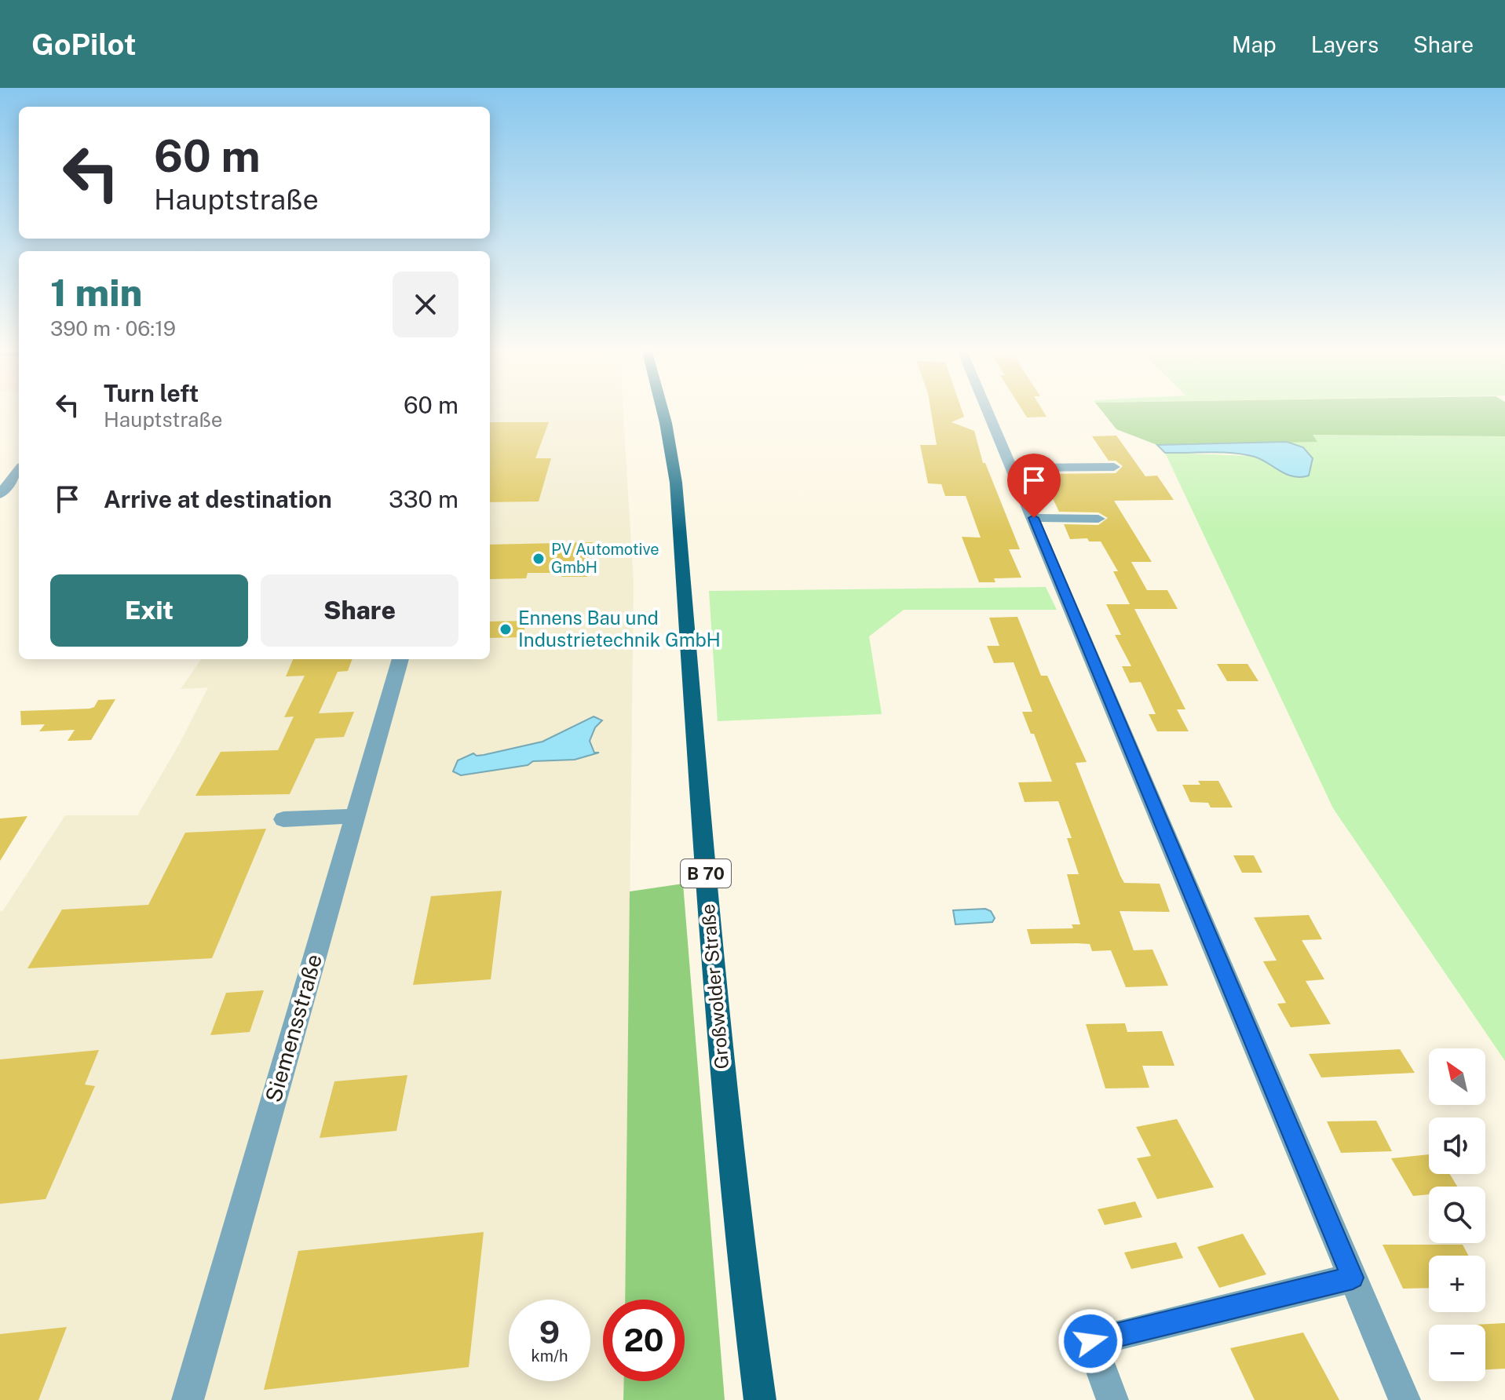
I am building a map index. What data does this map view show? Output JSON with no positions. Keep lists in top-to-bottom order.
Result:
{
  "streets": {
    "main road": ["B 70", "Großwolder Straße"],
    "street": ["Siemensstraße"]
  },
  "places": ["PV Automotive GmbH", "Ennens Bau und Industrietechnik GmbH"],
  "north": "top left",
  "page": {
    "header": "GoPilot",
    "nav": ["Map", "Layers", "Share"],
    "turn": ["60 m", "Hauptstraße"],
    "heading": ["1 min", "390 m · 06:19"],
    "list": [
      {
        "name": "Turn left",
        "note": "Hauptstraße",
        "value": "60 m"
      },
      {
        "name": "Arrive at destination",
        "value": "330 m"
      }
    ],
    "buttons": ["Exit", "Share"],
    "map_buttons": ["+", "−"],
    "speed": "9 km/h",
    "limit": "20"
  }
}
